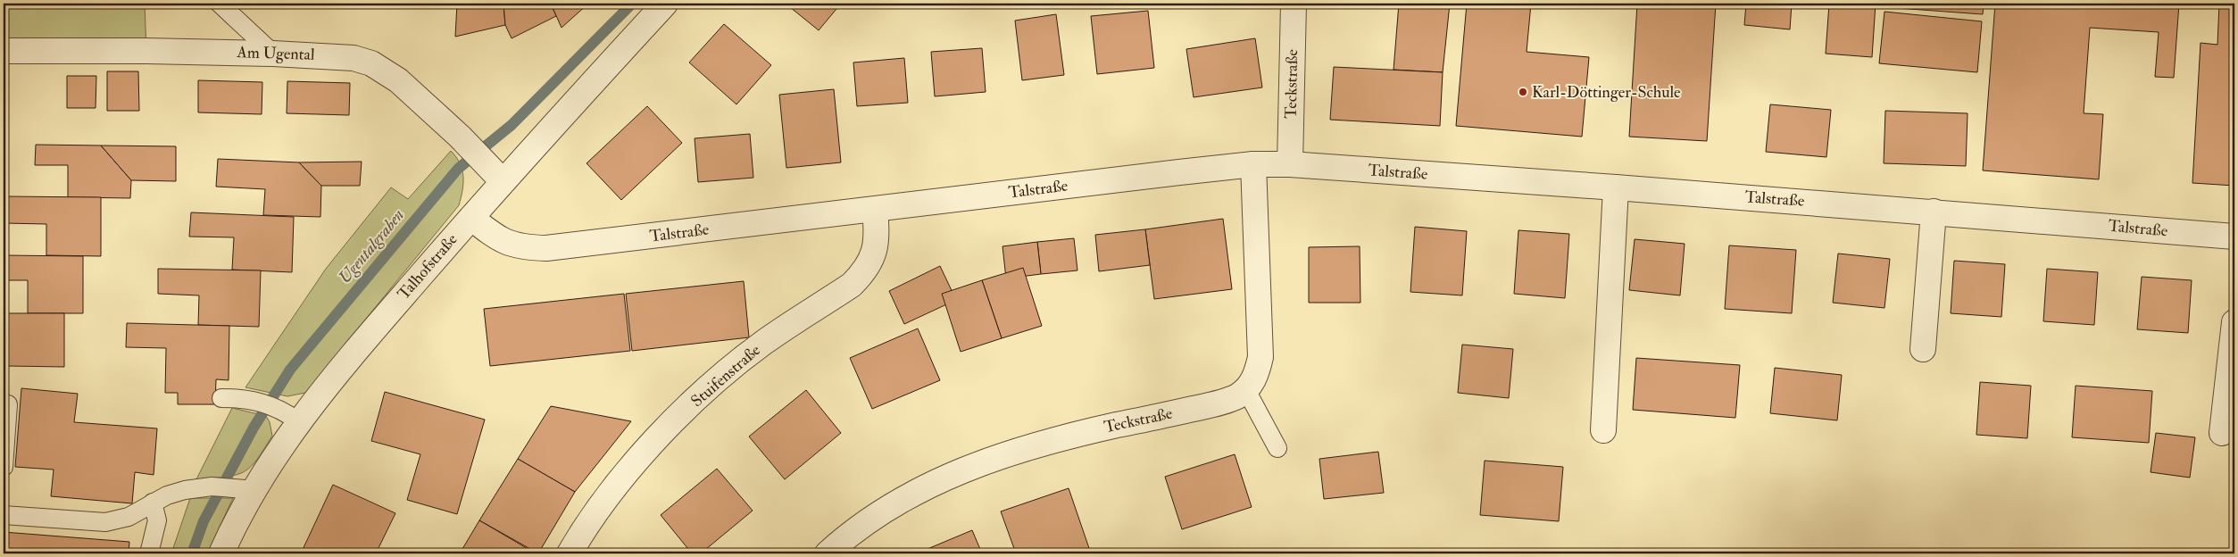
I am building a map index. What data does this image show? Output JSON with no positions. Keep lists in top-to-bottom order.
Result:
{
  "streets": {
    "street": [
      "Am Ugental",
      "Teckstraße",
      "Talstraße",
      "Talhofstraße",
      "Stuifenstraße"
    ]
  },
  "crossings": [
    ["Am Ugental", "Talhofstraße"],
    ["Teckstraße", "Talstraße"],
    ["Talstraße", "Talhofstraße"],
    ["Talstraße", "Stuifenstraße"]
  ],
  "water": ["Ugentalgraben"],
  "places": ["Karl-Döttinger-Schule"]
}
